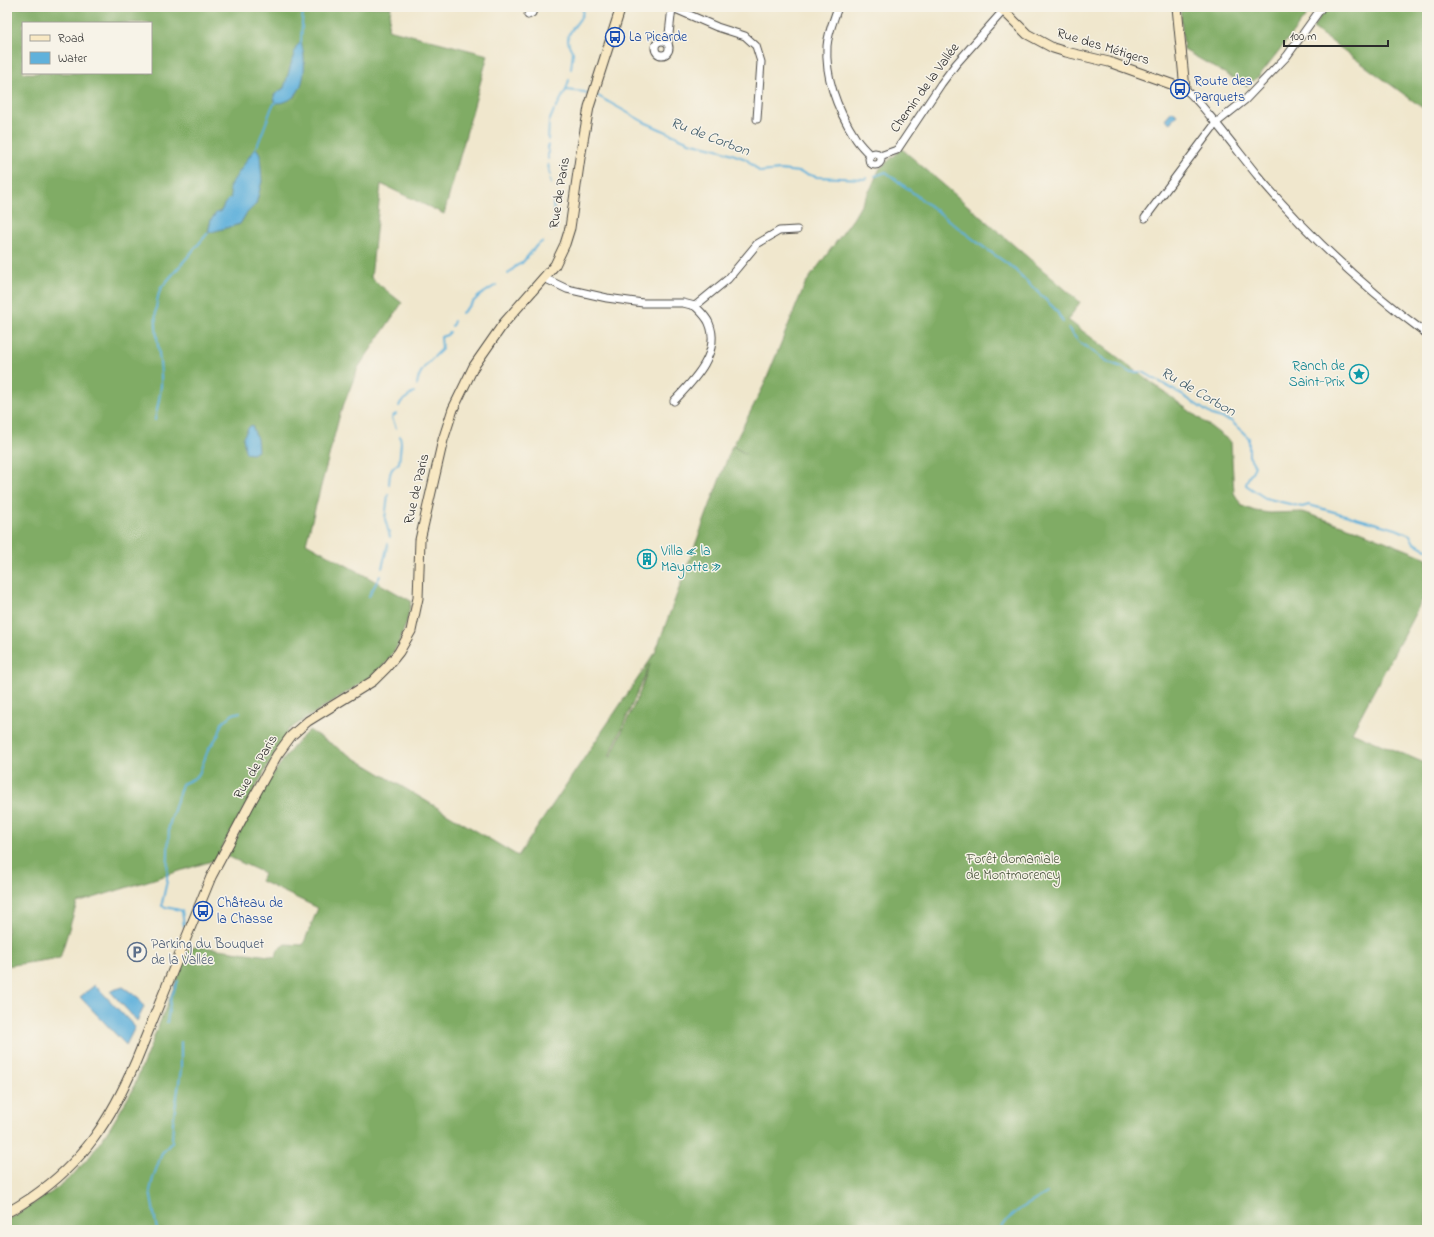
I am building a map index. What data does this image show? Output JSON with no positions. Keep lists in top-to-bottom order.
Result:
{
  "streets": {
    "main road": ["Rue des Métigers", "Rue de Paris"],
    "street": ["Chemin de la Vallée"]
  },
  "crossings": [
    ["Rue des Métigers", "Chemin de la Vallée"]
  ],
  "water": ["Ru de Corbon"],
  "parks": ["Forêt domaniale de Montmorency"],
  "places": {
    "bus stop": ["La Picarde", "Route des Parquets", "Château de la Chasse"],
    "place": ["Ranch de Saint-Prix"],
    "building": ["Villa « la Mayotte »"],
    "parking": ["Parking du Bouquet de la Vallée"]
  },
  "legend": ["Road", "Water"],
  "scale_bar": "100 m"
}
